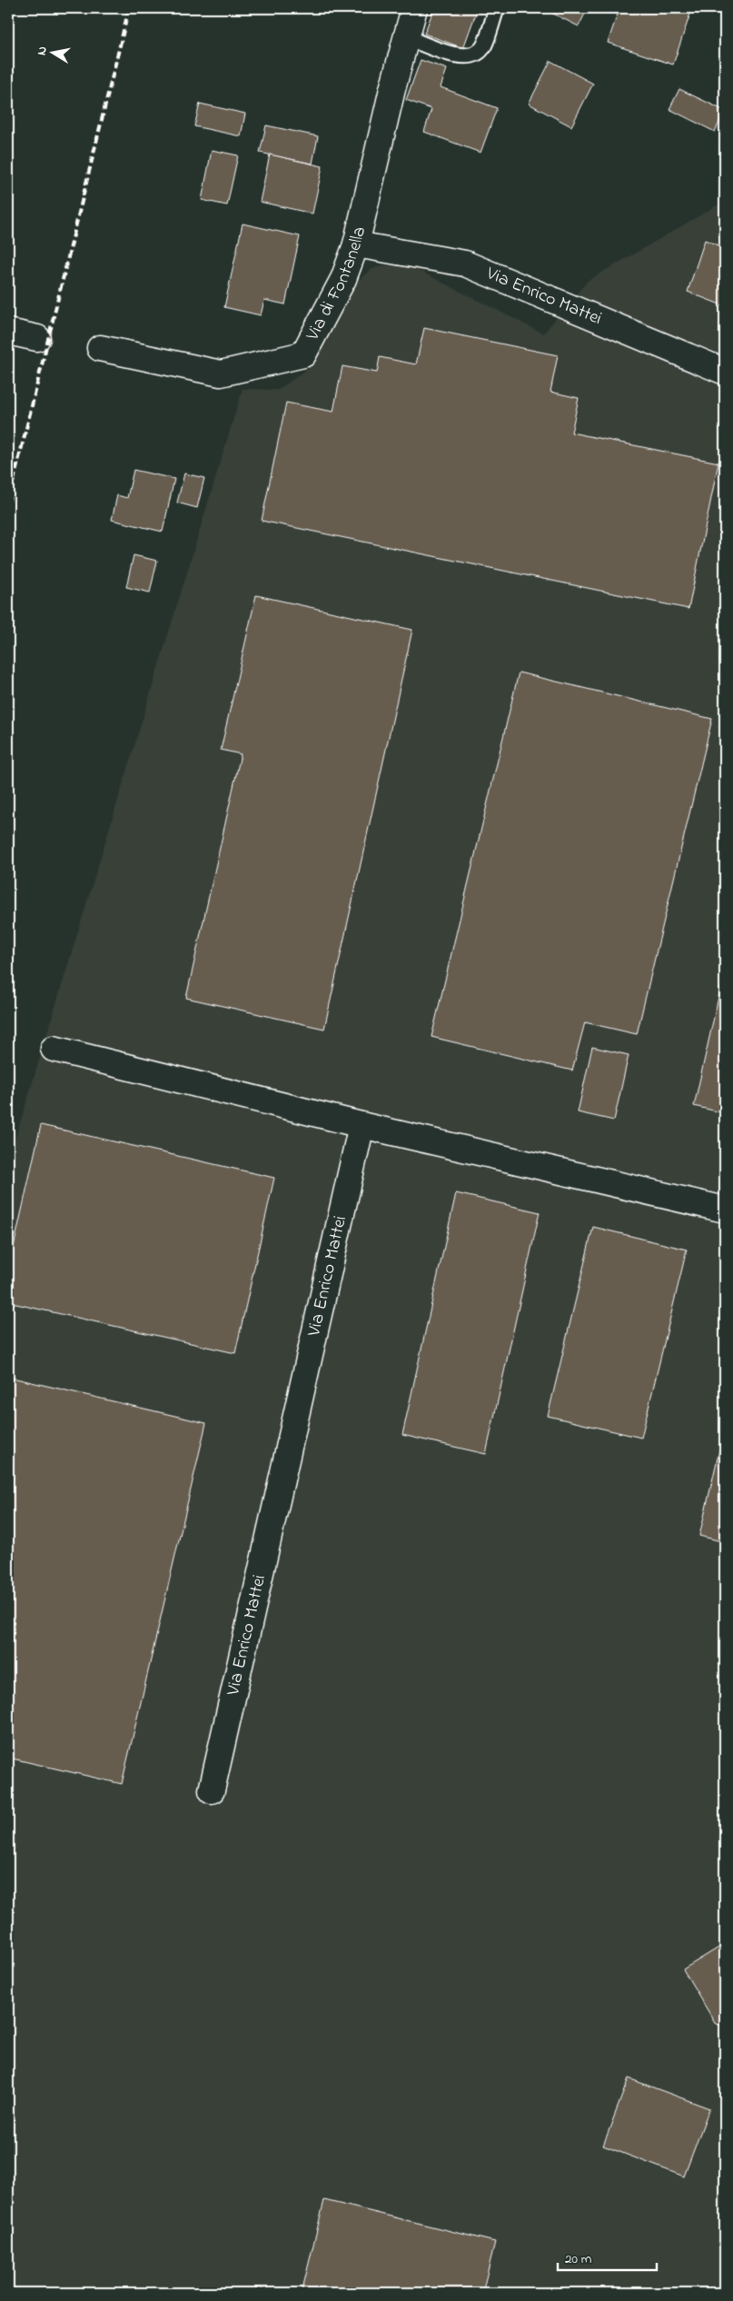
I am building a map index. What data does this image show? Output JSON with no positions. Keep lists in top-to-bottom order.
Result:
{
  "streets": {
    "street": ["Via di Fontanella", "Via Enrico Mattei"]
  },
  "crossings": [
    ["Via di Fontanella", "Via Enrico Mattei"]
  ],
  "scale_bar": "20 m",
  "north": "left"
}
